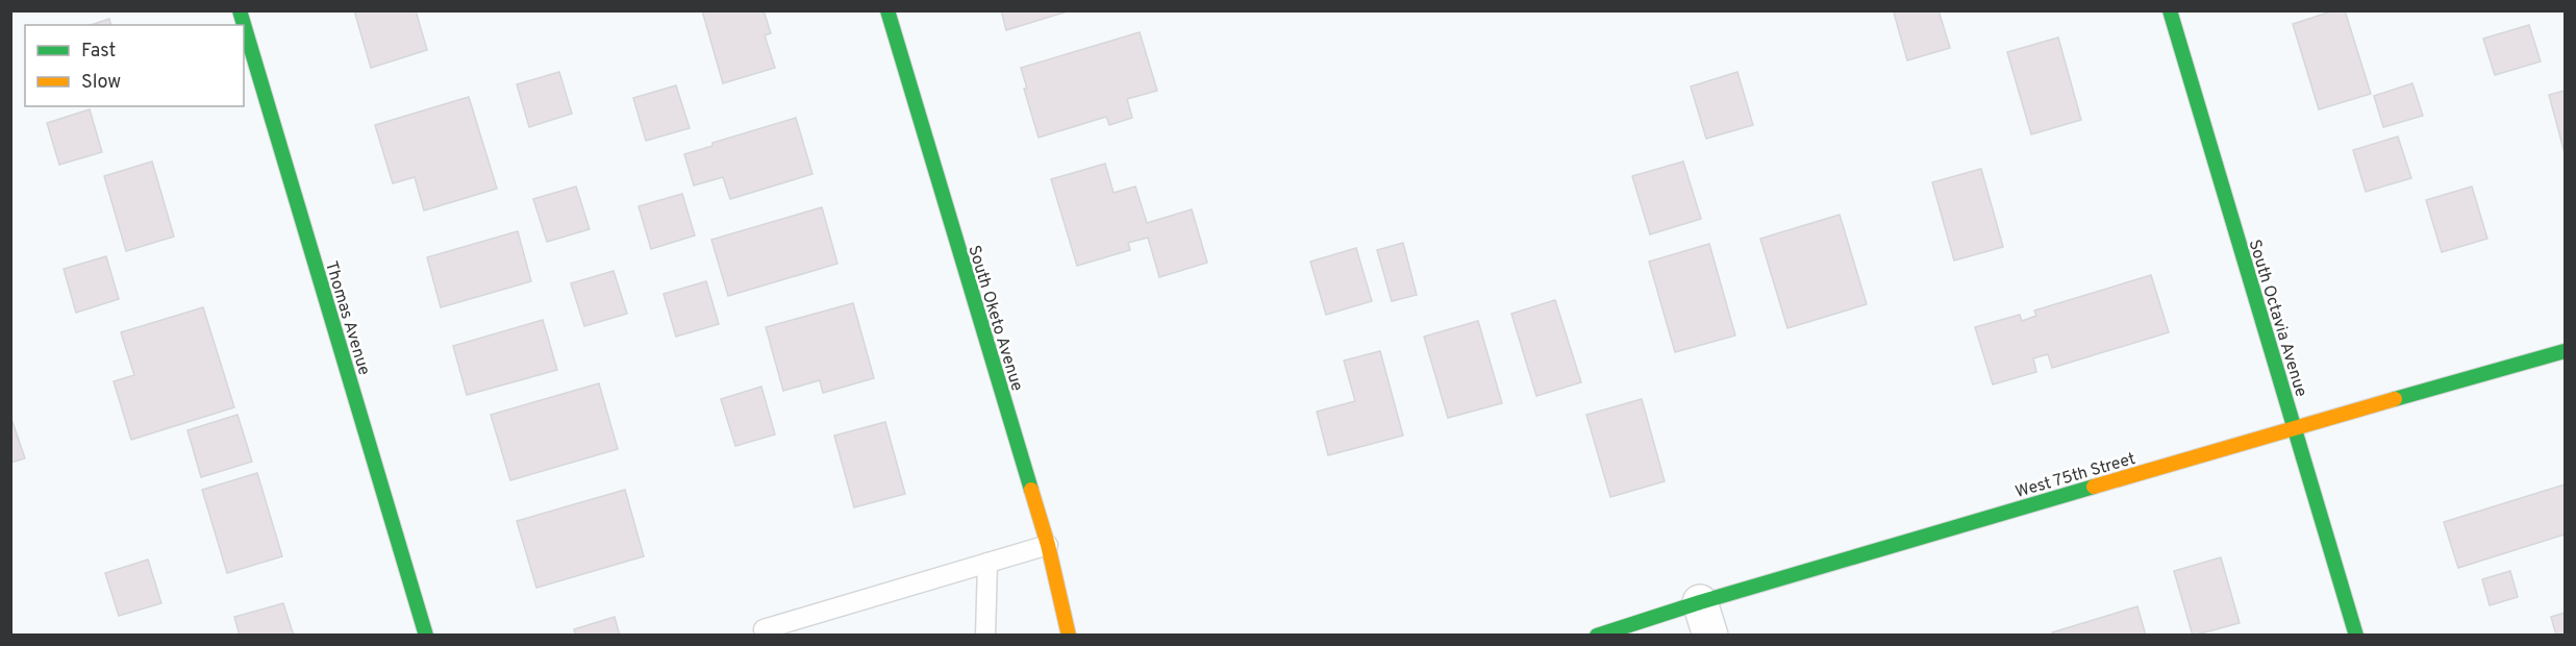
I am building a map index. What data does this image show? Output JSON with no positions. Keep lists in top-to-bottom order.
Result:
{
  "streets": {
    "street": [
      "Thomas Avenue",
      "South Oketo Avenue",
      "South Octavia Avenue",
      "West 75th Street"
    ]
  },
  "crossings": [
    ["South Octavia Avenue", "West 75th Street"]
  ],
  "legend": ["Fast", "Slow"]
}
